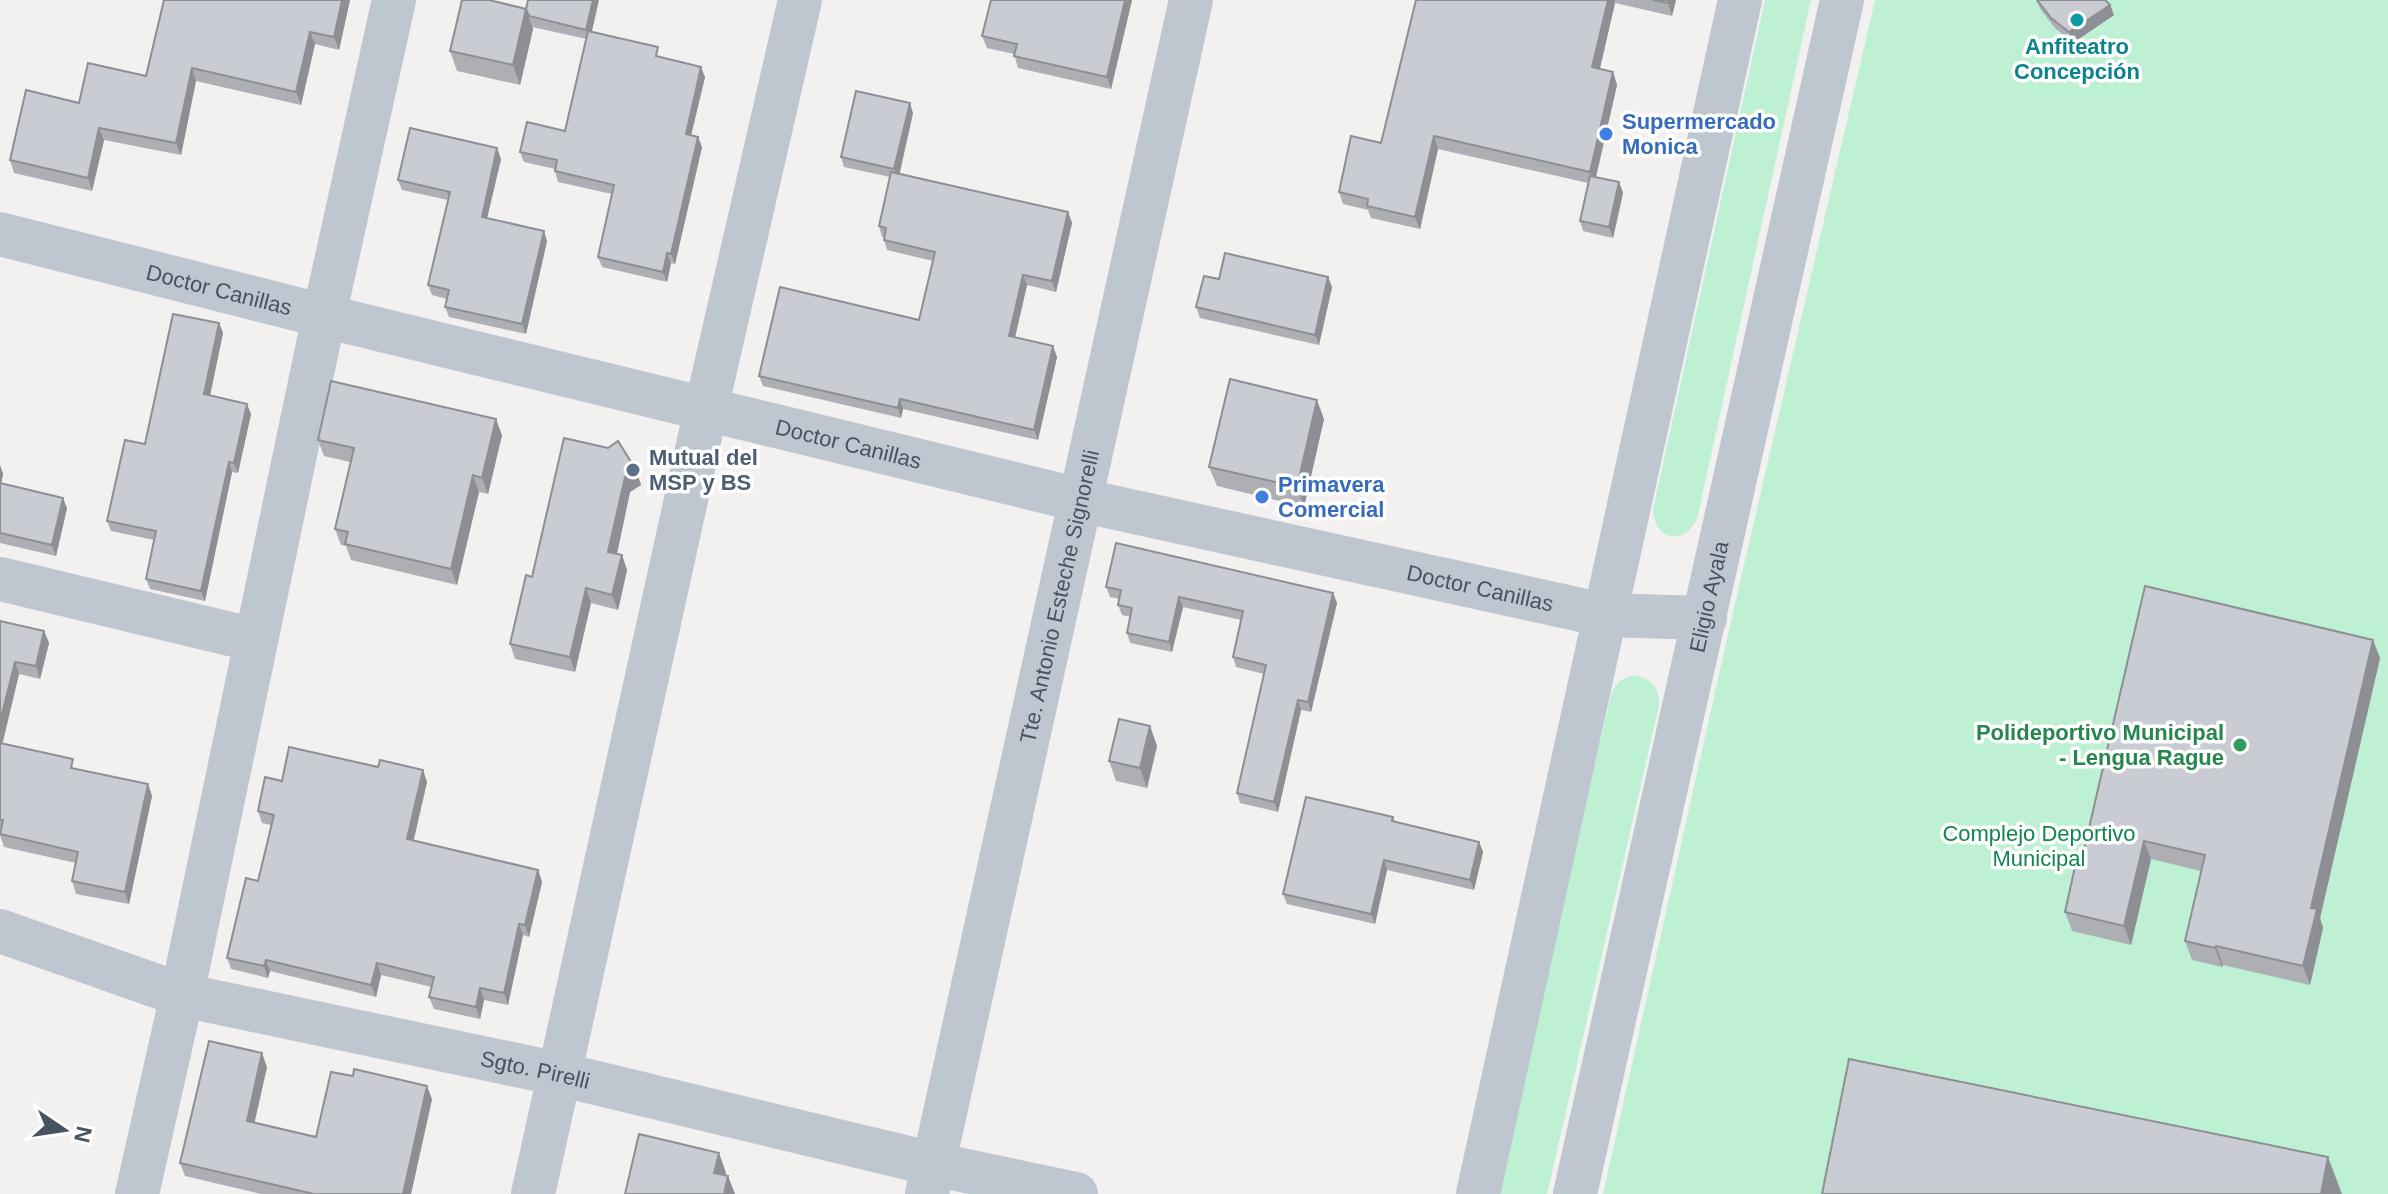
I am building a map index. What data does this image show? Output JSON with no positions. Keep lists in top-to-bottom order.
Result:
{
  "streets": {
    "street": [
      "Doctor Canillas",
      "Tte. Antonio Esteche Signorelli",
      "Eligio Ayala",
      "Sgto. Pirelli"
    ]
  },
  "crossings": [
    ["Doctor Canillas", "Tte. Antonio Esteche Signorelli"],
    ["Doctor Canillas", "Eligio Ayala"],
    ["Tte. Antonio Esteche Signorelli", "Sgto. Pirelli"]
  ],
  "parks": ["Complejo Deportivo Municipal"],
  "places": [
    "Anfiteatro Concepción",
    "Supermercado Monica",
    "Mutual del MSP y BS",
    "Primavera Comercial",
    "Polideportivo Municipal - Lengua Rague"
  ],
  "north": "right"
}
